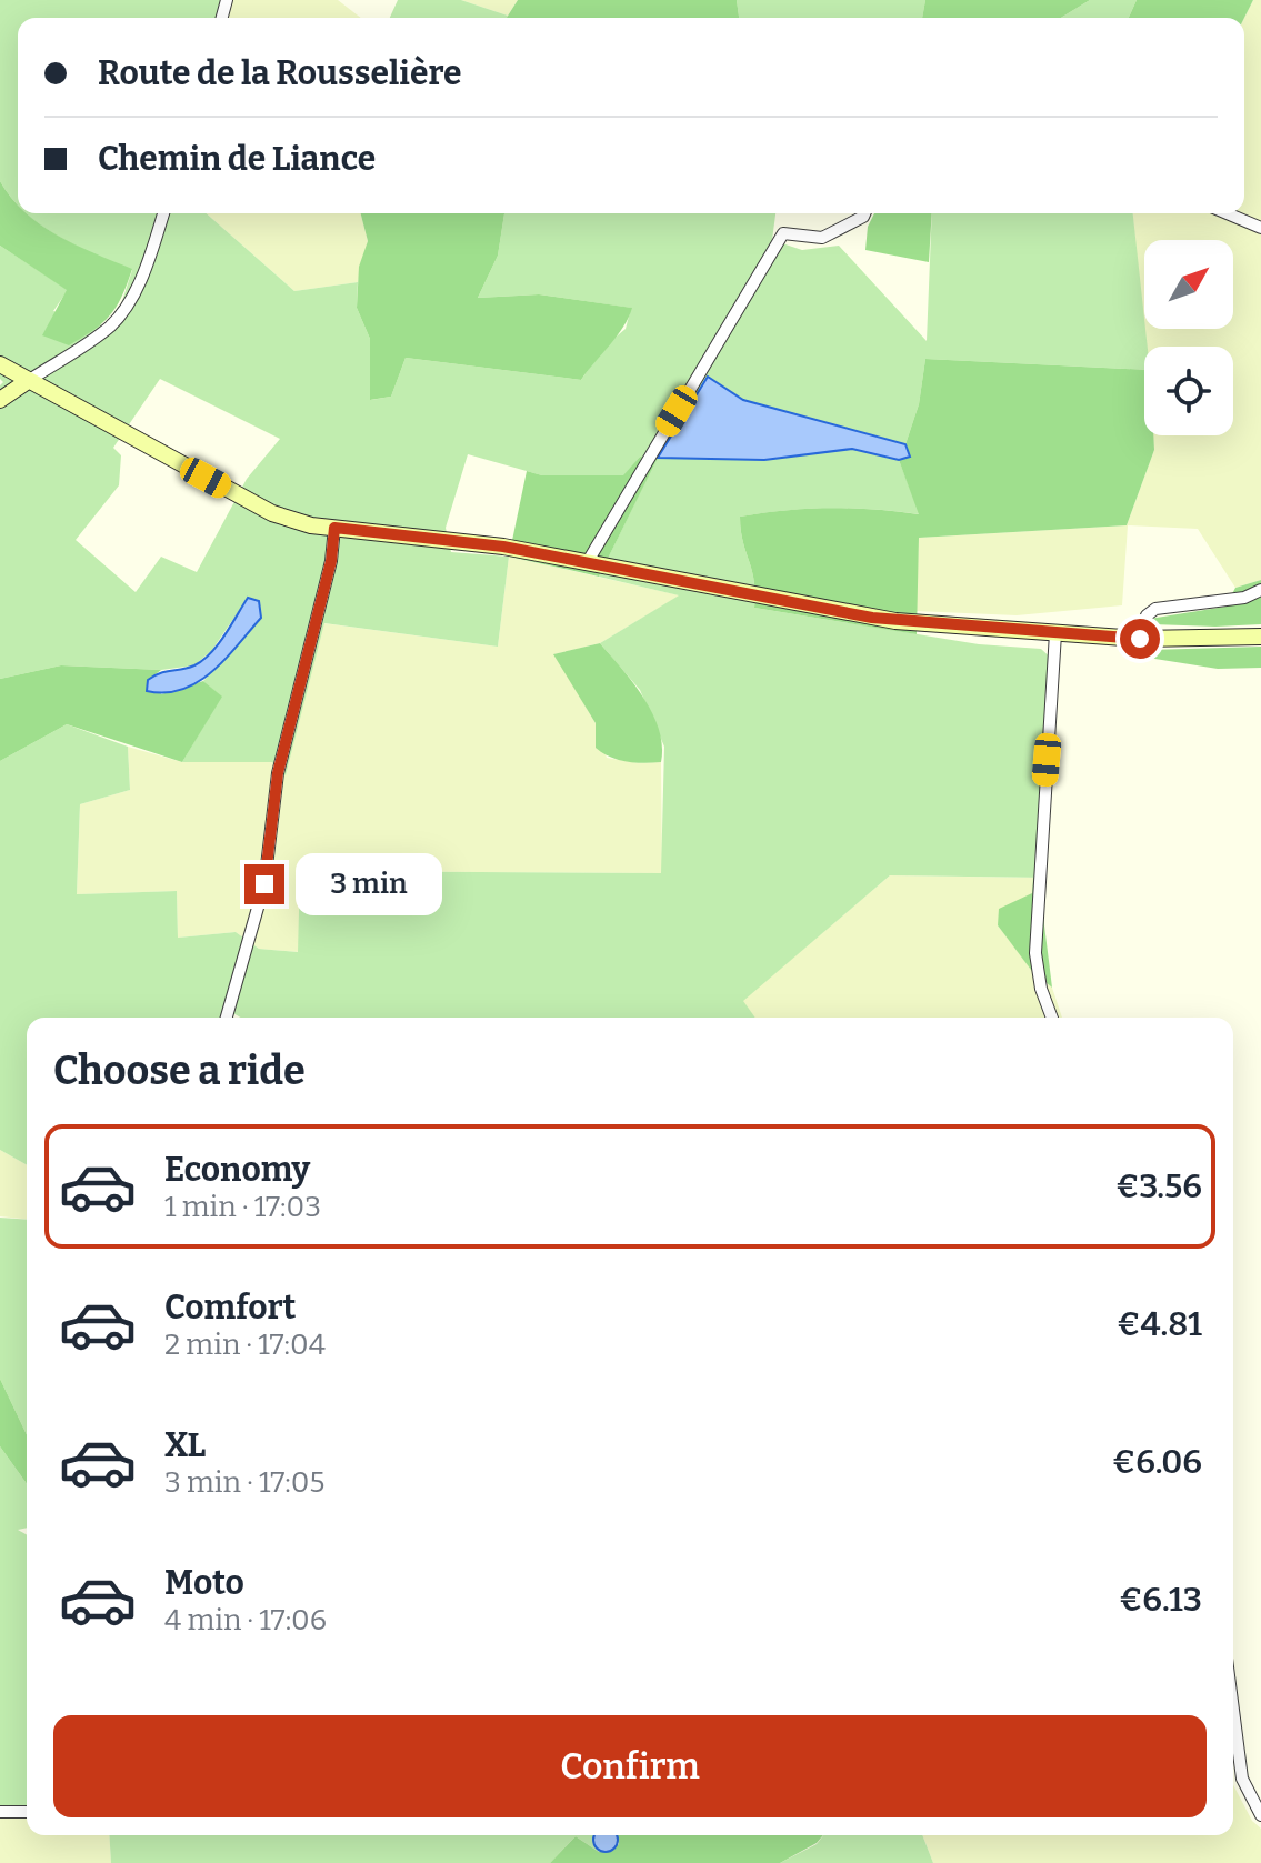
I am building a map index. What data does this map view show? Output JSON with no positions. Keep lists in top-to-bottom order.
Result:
{
  "north": "top right",
  "page": {
    "banner": ["Route de la Rousselière", "Chemin de Liance"],
    "bubble": "3 min",
    "heading": "Choose a ride",
    "list": [
      {
        "name": "Economy",
        "note": "1 min · 17:03",
        "value": "€3.56"
      },
      {
        "name": "Comfort",
        "note": "2 min · 17:04",
        "value": "€4.81"
      },
      {
        "name": "XL",
        "note": "3 min · 17:05",
        "value": "€6.06"
      },
      {
        "name": "Moto",
        "note": "4 min · 17:06",
        "value": "€6.13"
      }
    ],
    "buttons": "Confirm"
  }
}
